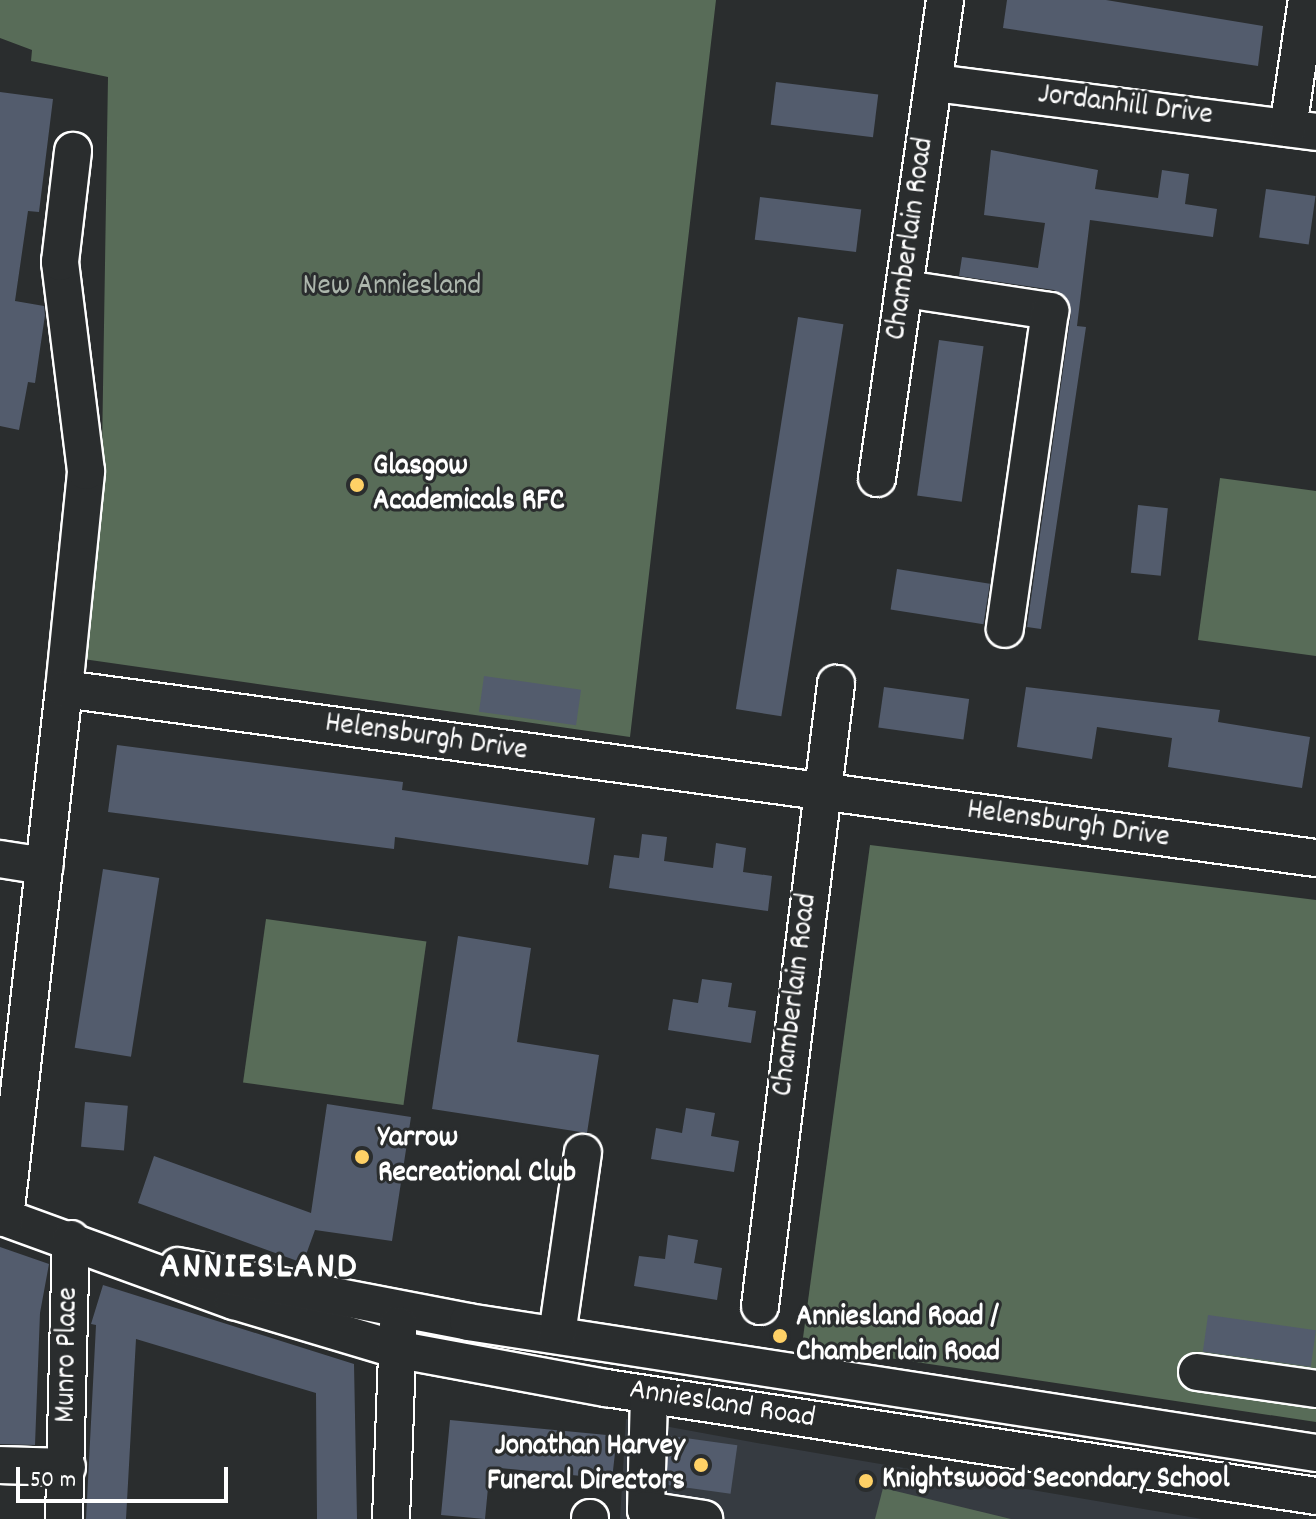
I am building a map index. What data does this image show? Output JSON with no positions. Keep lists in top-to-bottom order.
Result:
{
  "streets": {
    "street": [
      "Jordanhill Drive",
      "Chamberlain Road",
      "Helensburgh Drive",
      "Munro Place",
      "Anniesland Road"
    ]
  },
  "crossings": [
    ["Jordanhill Drive", "Chamberlain Road"],
    ["Chamberlain Road", "Helensburgh Drive"],
    ["Munro Place", "Anniesland Road"]
  ],
  "districts": ["ANNIESLAND"],
  "parks": ["New Anniesland"],
  "places": [
    "Glasgow Academicals RFC",
    "Yarrow Recreational Club",
    "Anniesland Road / Chamberlain Road",
    "Jonathan Harvey Funeral Directors",
    "Knightswood Secondary School"
  ],
  "scale_bar": "50 m"
}
